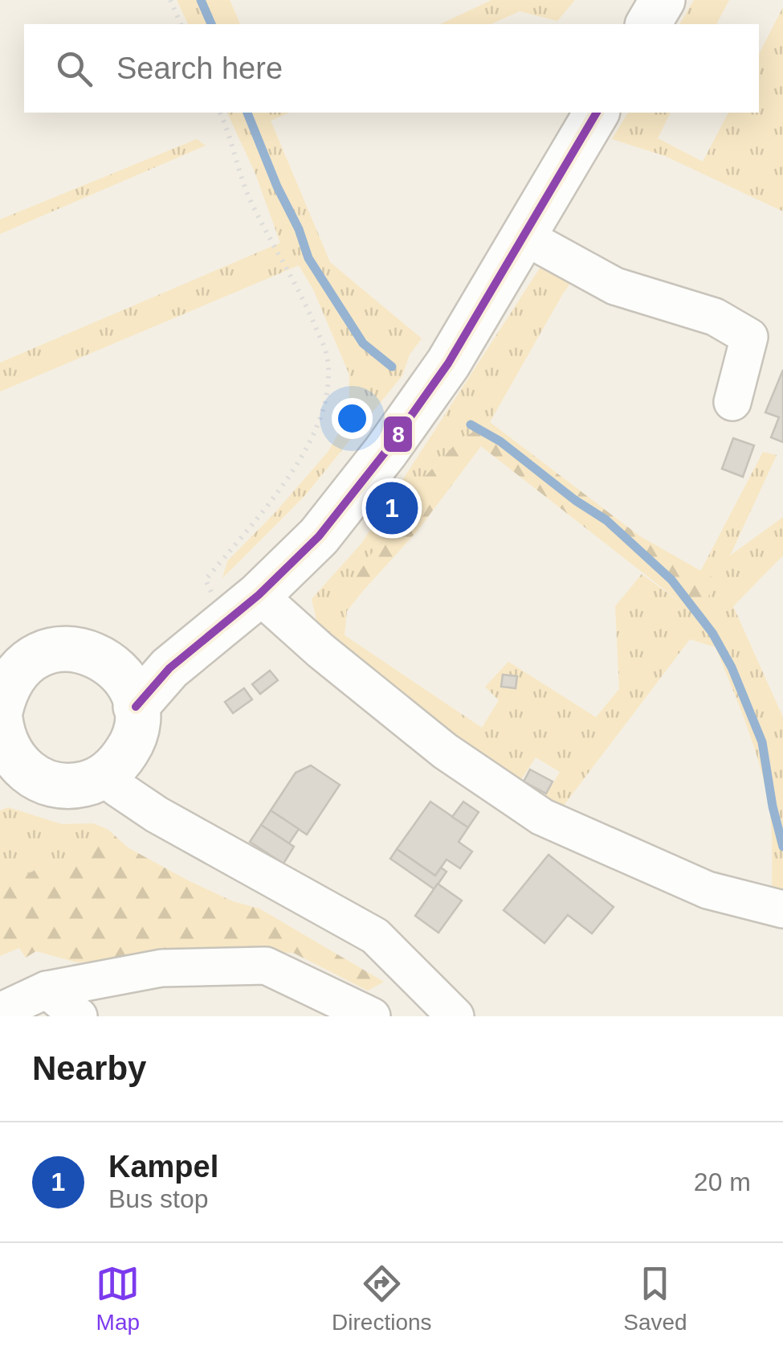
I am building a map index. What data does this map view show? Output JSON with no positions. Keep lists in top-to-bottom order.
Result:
{
  "lines": ["transit line 8"],
  "page": {
    "search": "Search here",
    "pins": "1",
    "heading": "Nearby",
    "list": [
      {
        "mark": "1",
        "name": "Kampel",
        "note": "Bus stop",
        "value": "20 m"
      }
    ],
    "nav": ["Map", "Directions", "Saved"]
  }
}
